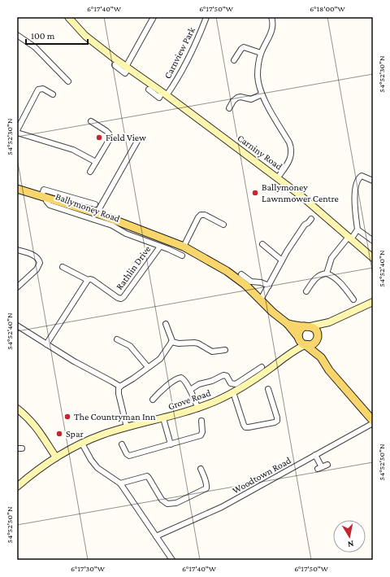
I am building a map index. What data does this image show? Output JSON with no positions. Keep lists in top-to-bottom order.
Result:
{
  "streets": {
    "main road": ["Ballymoney Road"],
    "street": [
      "Carnview Park",
      "Carniny Road",
      "Rathlin Drive",
      "Grove Road",
      "Woodtown Road"
    ]
  },
  "crossings": [
    ["Carnview Park", "Carniny Road"],
    ["Ballymoney Road", "Rathlin Drive"],
    ["Ballymoney Road", "Grove Road"]
  ],
  "places": [
    "Field View",
    "Ballymoney Lawnmower Centre",
    "The Countryman Inn",
    "Spar"
  ],
  "scale_bar": "100 m",
  "north": "bottom",
  "coordinates": [
    "6°17'40\"W",
    "6°17'50\"W",
    "6°18'00\"W",
    "54°52'30\"N",
    "54°52'40\"N",
    "54°52'50\"N",
    "6°17'30\"W"
  ]
}
